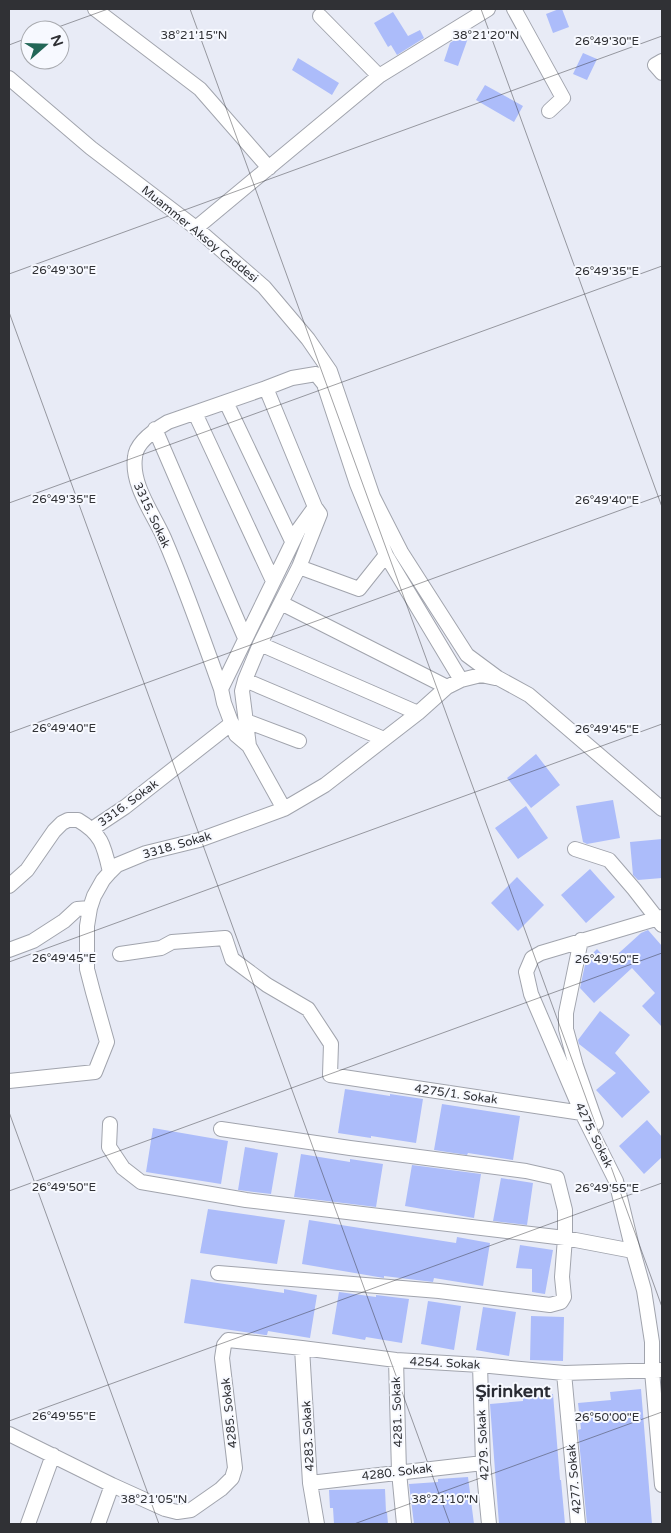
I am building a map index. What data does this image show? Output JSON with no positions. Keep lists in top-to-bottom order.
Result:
{
  "streets": {
    "street": [
      "Muammer Aksoy Caddesi",
      "3315. Sokak",
      "3316. Sokak",
      "3318. Sokak",
      "4275/1. Sokak",
      "4275. Sokak",
      "4254. Sokak",
      "4281. Sokak",
      "4285. Sokak",
      "4283. Sokak",
      "4279. Sokak",
      "4280. Sokak",
      "4277. Sokak"
    ]
  },
  "crossings": [
    ["Muammer Aksoy Caddesi", "3318. Sokak"],
    ["3315. Sokak", "3316. Sokak"],
    ["4275/1. Sokak", "4275. Sokak"],
    ["4275. Sokak", "4254. Sokak"],
    ["4254. Sokak", "4281. Sokak"],
    ["4254. Sokak", "4285. Sokak"],
    ["4254. Sokak", "4283. Sokak"],
    ["4254. Sokak", "4279. Sokak"],
    ["4254. Sokak", "4277. Sokak"],
    ["4281. Sokak", "4280. Sokak"],
    ["4283. Sokak", "4280. Sokak"],
    ["4279. Sokak", "4280. Sokak"]
  ],
  "districts": ["Şirinkent"],
  "north": "right",
  "coordinates": [
    "38°21'15\"N",
    "38°21'20\"N",
    "26°49'30\"E",
    "26°49'35\"E",
    "26°49'40\"E",
    "26°49'45\"E",
    "26°49'50\"E",
    "26°49'55\"E",
    "26°50'00\"E",
    "38°21'05\"N",
    "38°21'10\"N"
  ]
}
